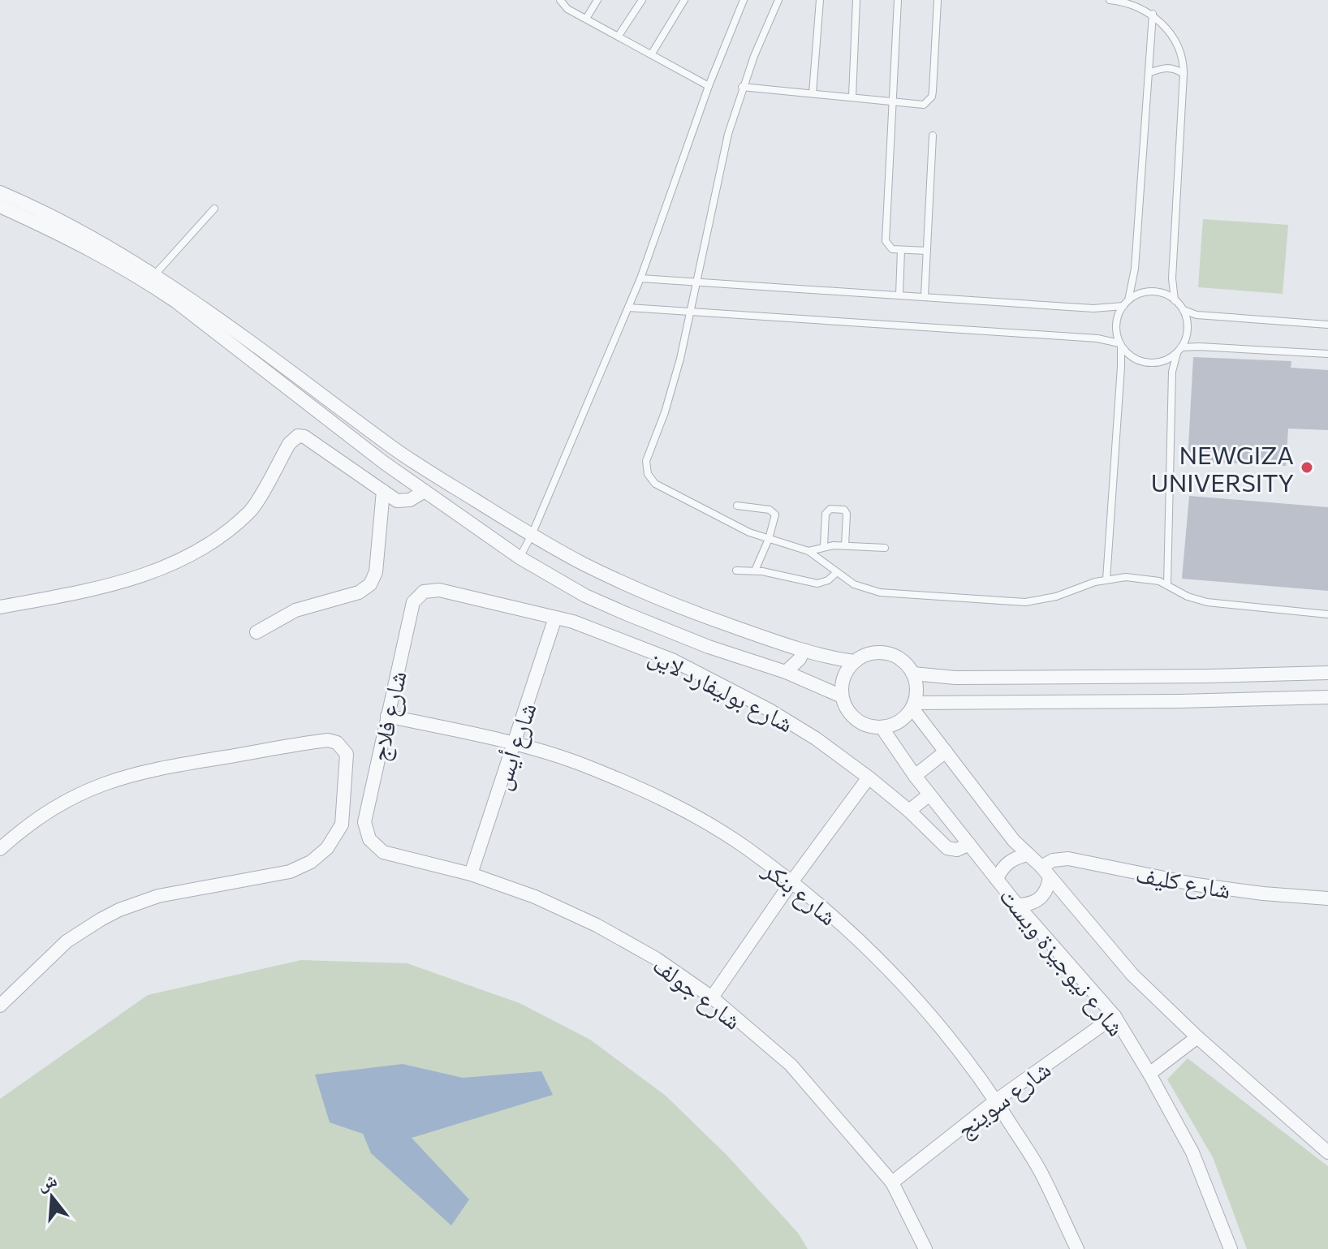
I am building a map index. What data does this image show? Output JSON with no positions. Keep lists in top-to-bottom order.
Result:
{
  "streets": {
    "street": [
      "شارع بوليفارد لاين",
      "شارع فلاج",
      "شارع أيس",
      "شارع كليف",
      "شارع بنكر",
      "شارع نيوجيزة ويست",
      "شارع جولف",
      "شارع سوينج"
    ]
  },
  "crossings": [
    ["شارع بوليفارد لاين", "شارع فلاج"],
    ["شارع بوليفارد لاين", "شارع أيس"],
    ["شارع بوليفارد لاين", "شارع نيوجيزة ويست"],
    ["شارع فلاج", "شارع بنكر"],
    ["شارع فلاج", "شارع جولف"],
    ["شارع أيس", "شارع بنكر"],
    ["شارع أيس", "شارع جولف"],
    ["شارع كليف", "شارع نيوجيزة ويست"],
    ["شارع بنكر", "شارع سوينج"],
    ["شارع نيوجيزة ويست", "شارع سوينج"],
    ["شارع جولف", "شارع سوينج"]
  ],
  "places": ["NEWGIZA UNIVERSITY"],
  "north": "top"
}
